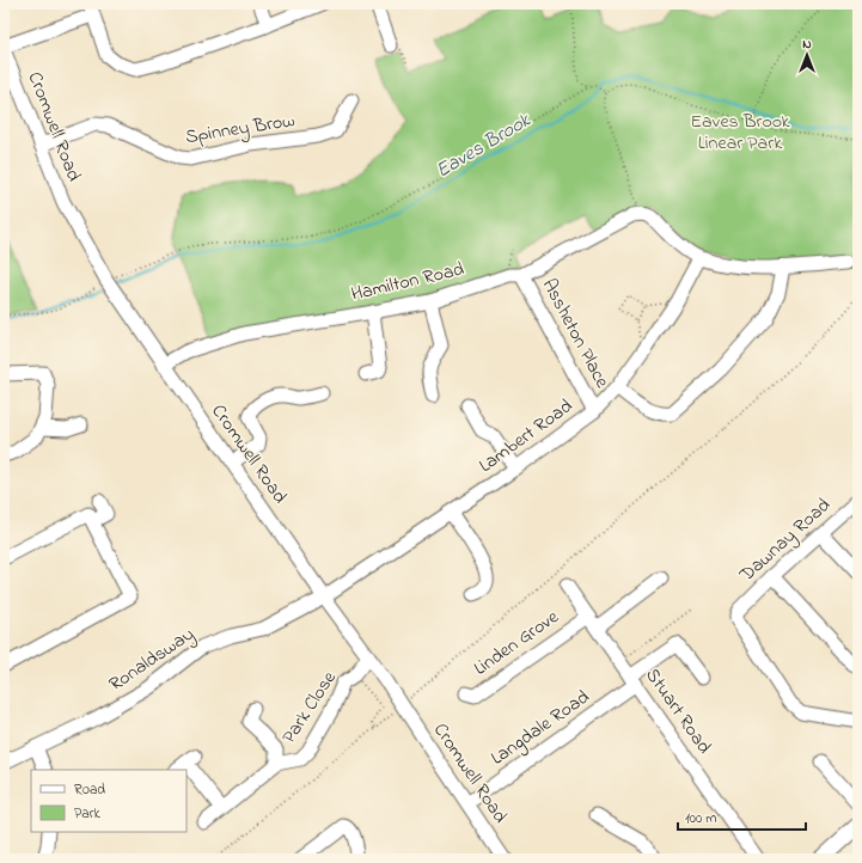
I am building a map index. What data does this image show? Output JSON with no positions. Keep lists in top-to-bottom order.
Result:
{
  "streets": {
    "street": [
      "Cromwell Road",
      "Spinney Brow",
      "Hamilton Road",
      "Assheton Place",
      "Lambert Road",
      "Dawnay Road",
      "Linden Grove",
      "Ronaldsway",
      "Park Close",
      "Stuart Road",
      "Langdale Road"
    ]
  },
  "crossings": [
    ["Cromwell Road", "Spinney Brow"],
    ["Cromwell Road", "Hamilton Road"],
    ["Cromwell Road", "Lambert Road"],
    ["Cromwell Road", "Ronaldsway"],
    ["Cromwell Road", "Park Close"],
    ["Cromwell Road", "Langdale Road"],
    ["Hamilton Road", "Assheton Place"],
    ["Assheton Place", "Lambert Road"],
    ["Lambert Road", "Ronaldsway"],
    ["Linden Grove", "Stuart Road"],
    ["Stuart Road", "Langdale Road"]
  ],
  "water": ["Eaves Brook"],
  "parks": ["Eaves Brook Linear Park"],
  "legend": ["Road", "Park"],
  "scale_bar": "100 m",
  "north": "top"
}
